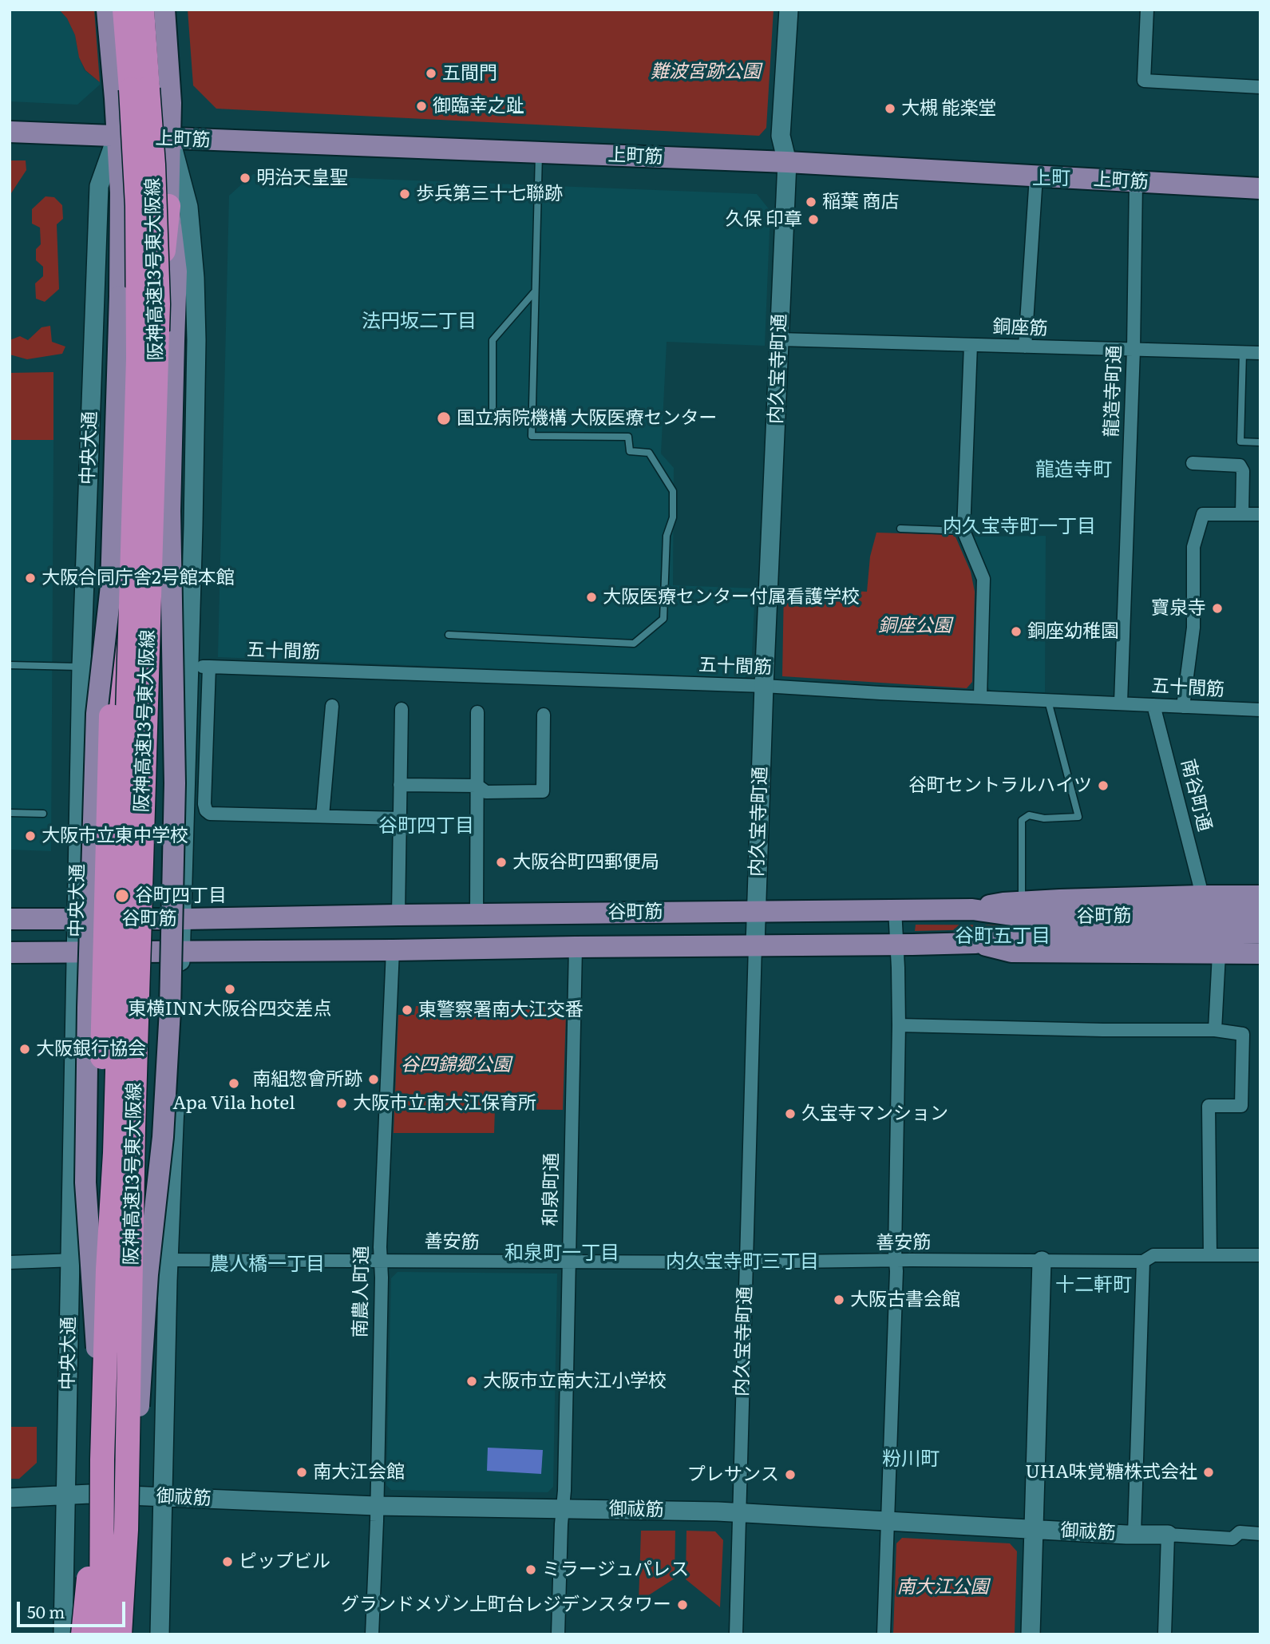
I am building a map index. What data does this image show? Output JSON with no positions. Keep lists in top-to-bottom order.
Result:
{
  "streets": {
    "highway": ["阪神高速13号東大阪線"],
    "main road": ["上町筋", "中央大通", "谷町筋"],
    "street": [
      "銅座筋",
      "内久宝寺町通",
      "龍造寺町通",
      "五十間筋",
      "南谷町通",
      "和泉町通",
      "善安筋",
      "南農人町通",
      "御祓筋"
    ]
  },
  "crossings": [
    ["上町筋", "内久宝寺町通"],
    ["上町筋", "龍造寺町通"],
    ["上町筋", "中央大通"],
    ["阪神高速13号東大阪線", "善安筋"],
    ["銅座筋", "内久宝寺町通"],
    ["銅座筋", "龍造寺町通"],
    ["内久宝寺町通", "五十間筋"],
    ["内久宝寺町通", "谷町筋"],
    ["内久宝寺町通", "善安筋"],
    ["内久宝寺町通", "御祓筋"],
    ["龍造寺町通", "五十間筋"],
    ["中央大通", "谷町筋"],
    ["中央大通", "善安筋"],
    ["中央大通", "御祓筋"],
    ["五十間筋", "南谷町通"],
    ["谷町筋", "和泉町通"],
    ["谷町筋", "南農人町通"],
    ["和泉町通", "善安筋"],
    ["和泉町通", "御祓筋"],
    ["善安筋", "南農人町通"],
    ["南農人町通", "御祓筋"]
  ],
  "districts": [
    "上町",
    "法円坂二丁目",
    "龍造寺町",
    "内久宝寺町一丁目",
    "谷町四丁目",
    "谷町五丁目",
    "和泉町一丁目",
    "内久宝寺町三丁目",
    "農人橋一丁目",
    "十二軒町",
    "粉川町"
  ],
  "parks": [
    "難波宮跡公園",
    "銅座公園",
    "谷四錦郷公園",
    "南大江公園"
  ],
  "places": [
    "五間門",
    "御臨幸之趾",
    "大槻 能楽堂",
    "明治天皇聖",
    "歩兵第三十七聯跡",
    "稲葉 商店",
    "久保 印章",
    "国立病院機構 大阪医療センター",
    "大阪合同庁舎2号館本館",
    "大阪医療センター付属看護学校",
    "寶泉寺",
    "銅座幼稚園",
    "谷町セントラルハイツ",
    "大阪市立東中学校",
    "大阪谷町四郵便局",
    "谷町四丁目",
    "東横INN大阪谷四交差点",
    "東警察署南大江交番",
    "大阪銀行協会",
    "南組惣會所跡",
    "Apa Vila hotel",
    "大阪市立南大江保育所",
    "久宝寺マンション",
    "大阪古書会館",
    "大阪市立南大江小学校",
    "南大江会館",
    "UHA味覚糖株式会社",
    "プレサンス",
    "ピップビル",
    "ミラージュパレス",
    "グランドメゾン上町台レジデンスタワー"
  ],
  "scale_bar": "50 m"
}
